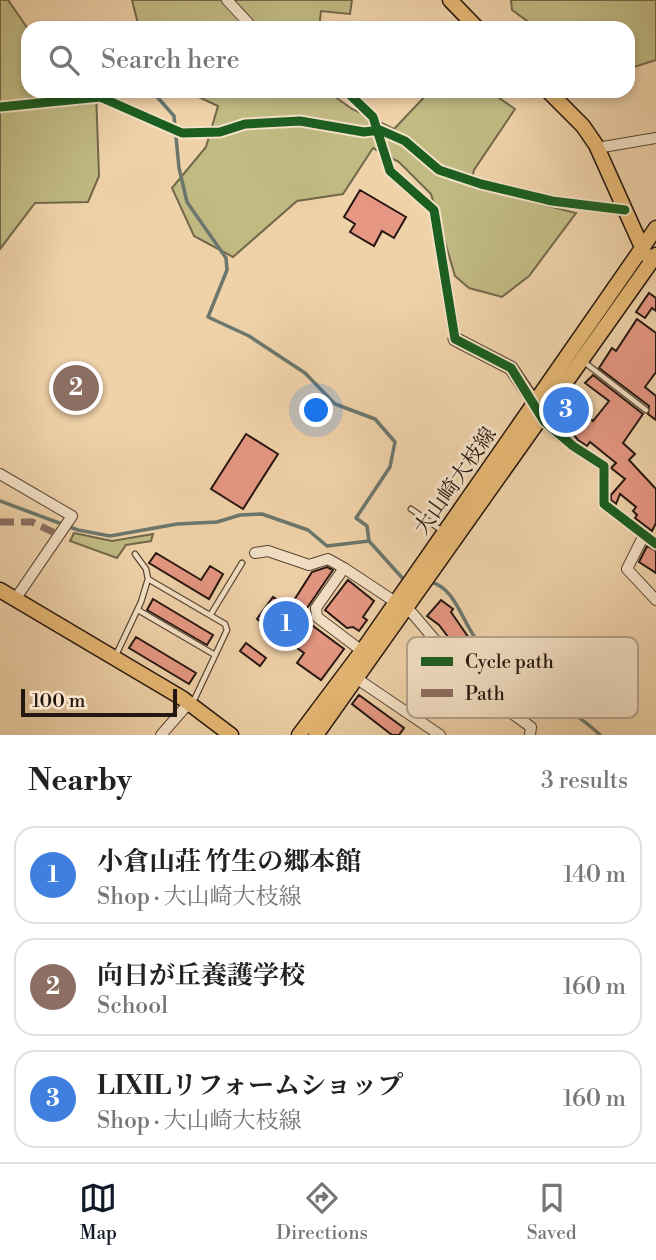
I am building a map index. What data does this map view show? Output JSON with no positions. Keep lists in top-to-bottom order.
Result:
{
  "streets": {
    "main road": ["大山崎大枝線"]
  },
  "legend": ["Cycle path", "Path"],
  "scale_bar": "100 m",
  "page": {
    "search": "Search here",
    "pins": ["2", "3", "1"],
    "scale": "100 m",
    "heading": ["Nearby", "3 results"],
    "list": [
      {
        "mark": "1",
        "name": "小倉山荘 竹生の郷本館",
        "note": "Shop · 大山崎大枝線",
        "value": "140 m"
      },
      {
        "mark": "2",
        "name": "向日が丘養護学校",
        "note": "School",
        "value": "160 m"
      },
      {
        "mark": "3",
        "name": "LIXILリフォームショップ",
        "note": "Shop · 大山崎大枝線",
        "value": "160 m"
      }
    ],
    "nav": ["Map", "Directions", "Saved"]
  }
}
